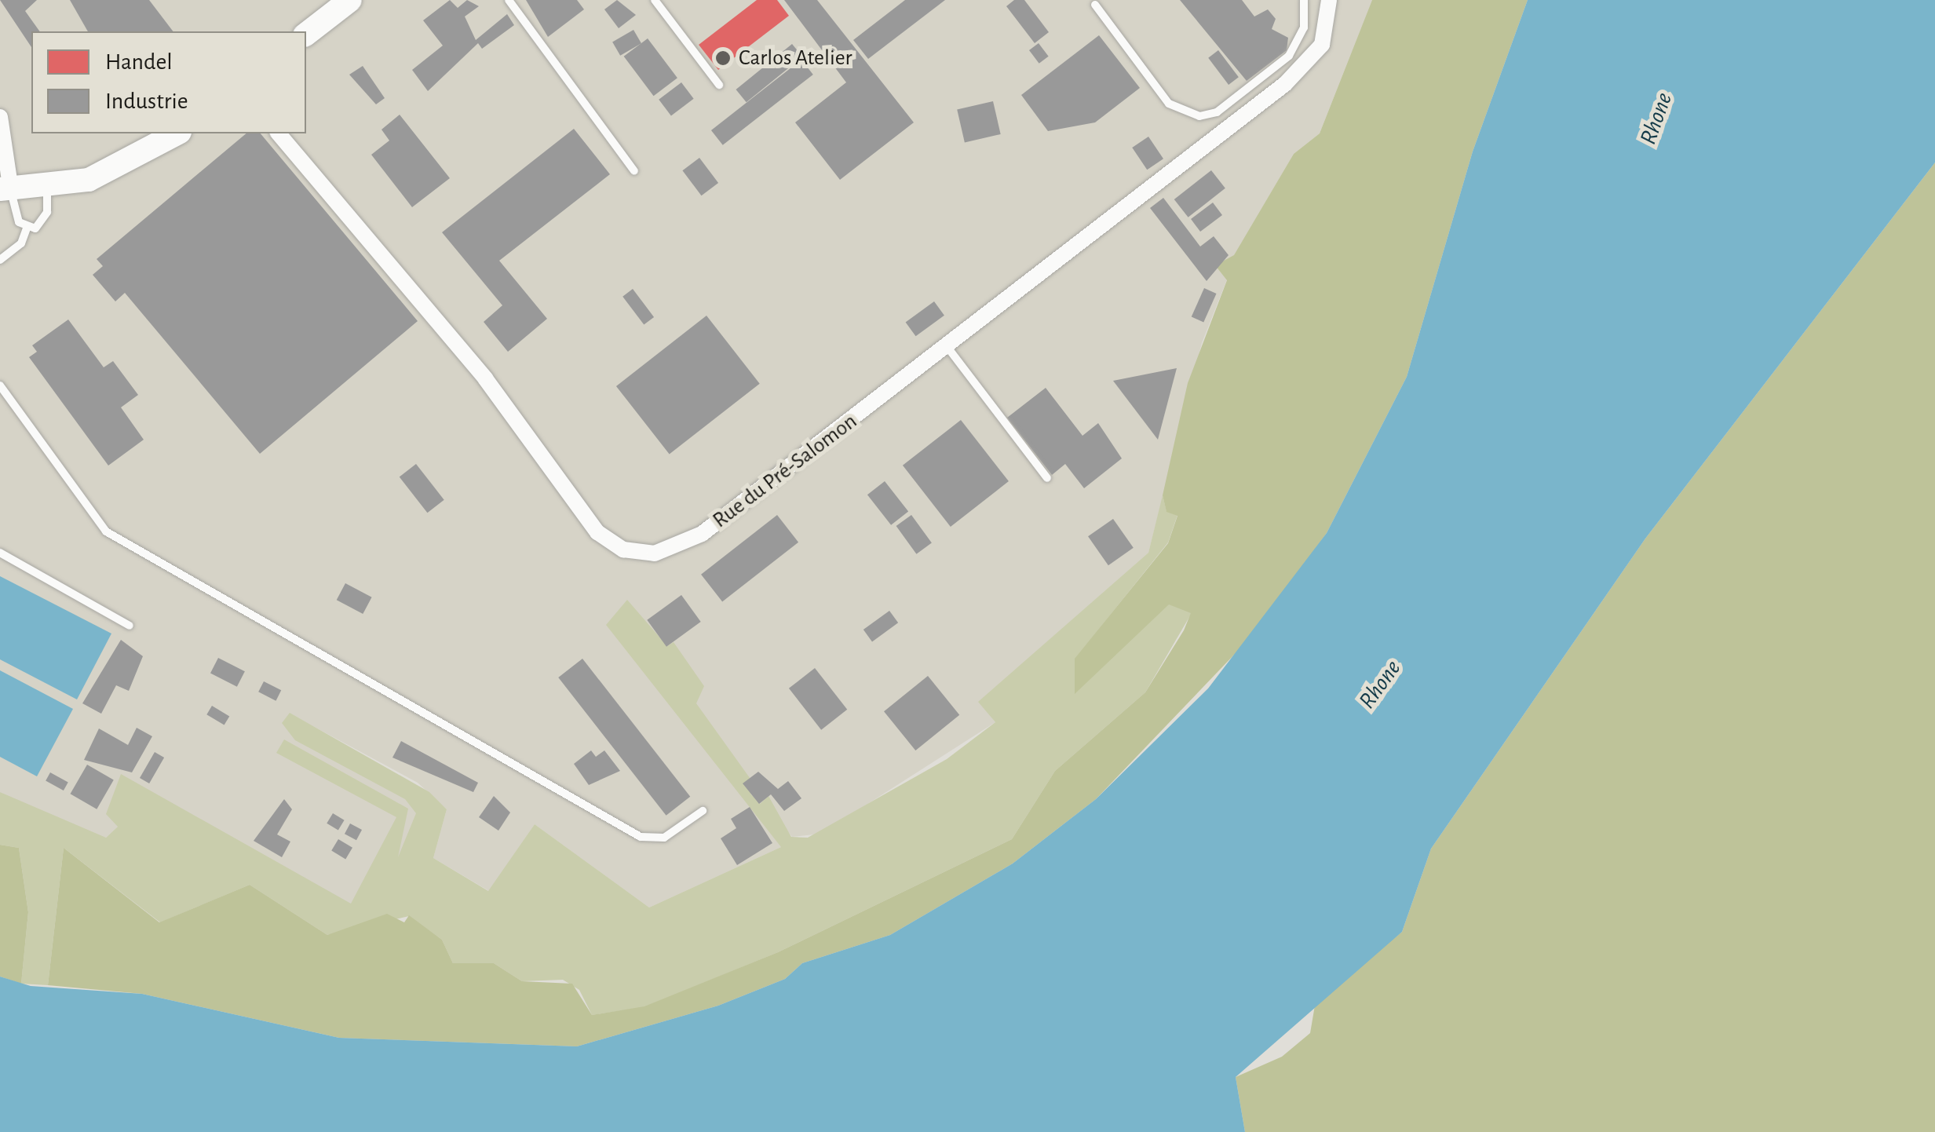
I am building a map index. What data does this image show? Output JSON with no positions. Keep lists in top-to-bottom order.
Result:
{
  "streets": {
    "street": ["Rue du Pré-Salomon"]
  },
  "water": ["Rhone"],
  "places": ["Carlos Atelier"],
  "legend": ["Handel", "Industrie"]
}
